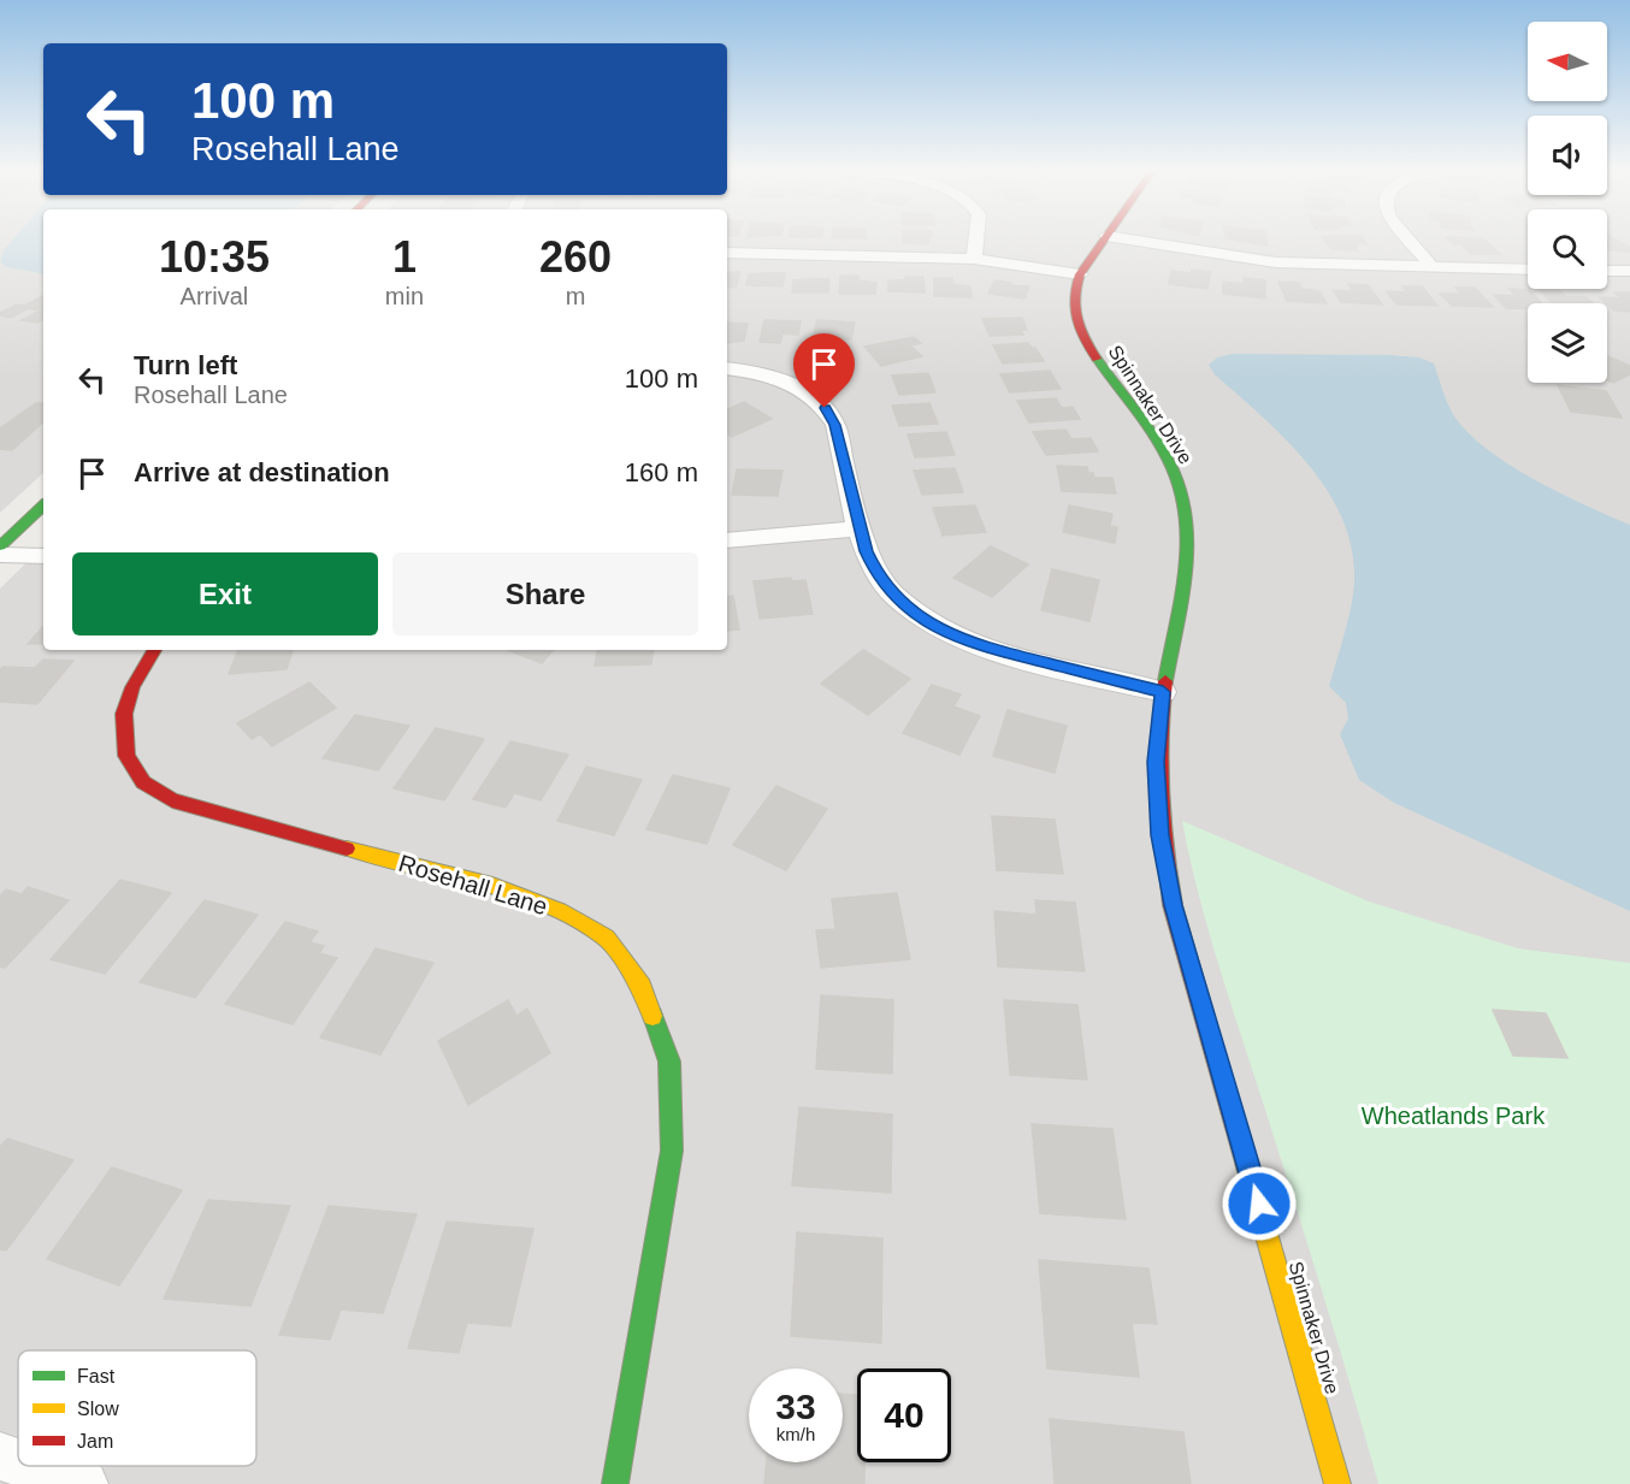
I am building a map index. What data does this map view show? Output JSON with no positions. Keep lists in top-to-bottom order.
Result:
{
  "streets": {
    "street": ["Spinnaker Drive", "Rosehall Lane"]
  },
  "parks": ["Wheatlands Park"],
  "legend": ["Fast", "Slow", "Jam"],
  "north": "left",
  "page": {
    "turn": ["100 m", "Rosehall Lane"],
    "eta": [
      "10:35",
      "Arrival",
      "1",
      "min",
      "260",
      "m"
    ],
    "list": [
      {
        "name": "Turn left",
        "note": "Rosehall Lane",
        "value": "100 m"
      },
      {
        "name": "Arrive at destination",
        "value": "160 m"
      }
    ],
    "buttons": ["Exit", "Share"],
    "speed": "33 km/h",
    "limit": "40"
  }
}
